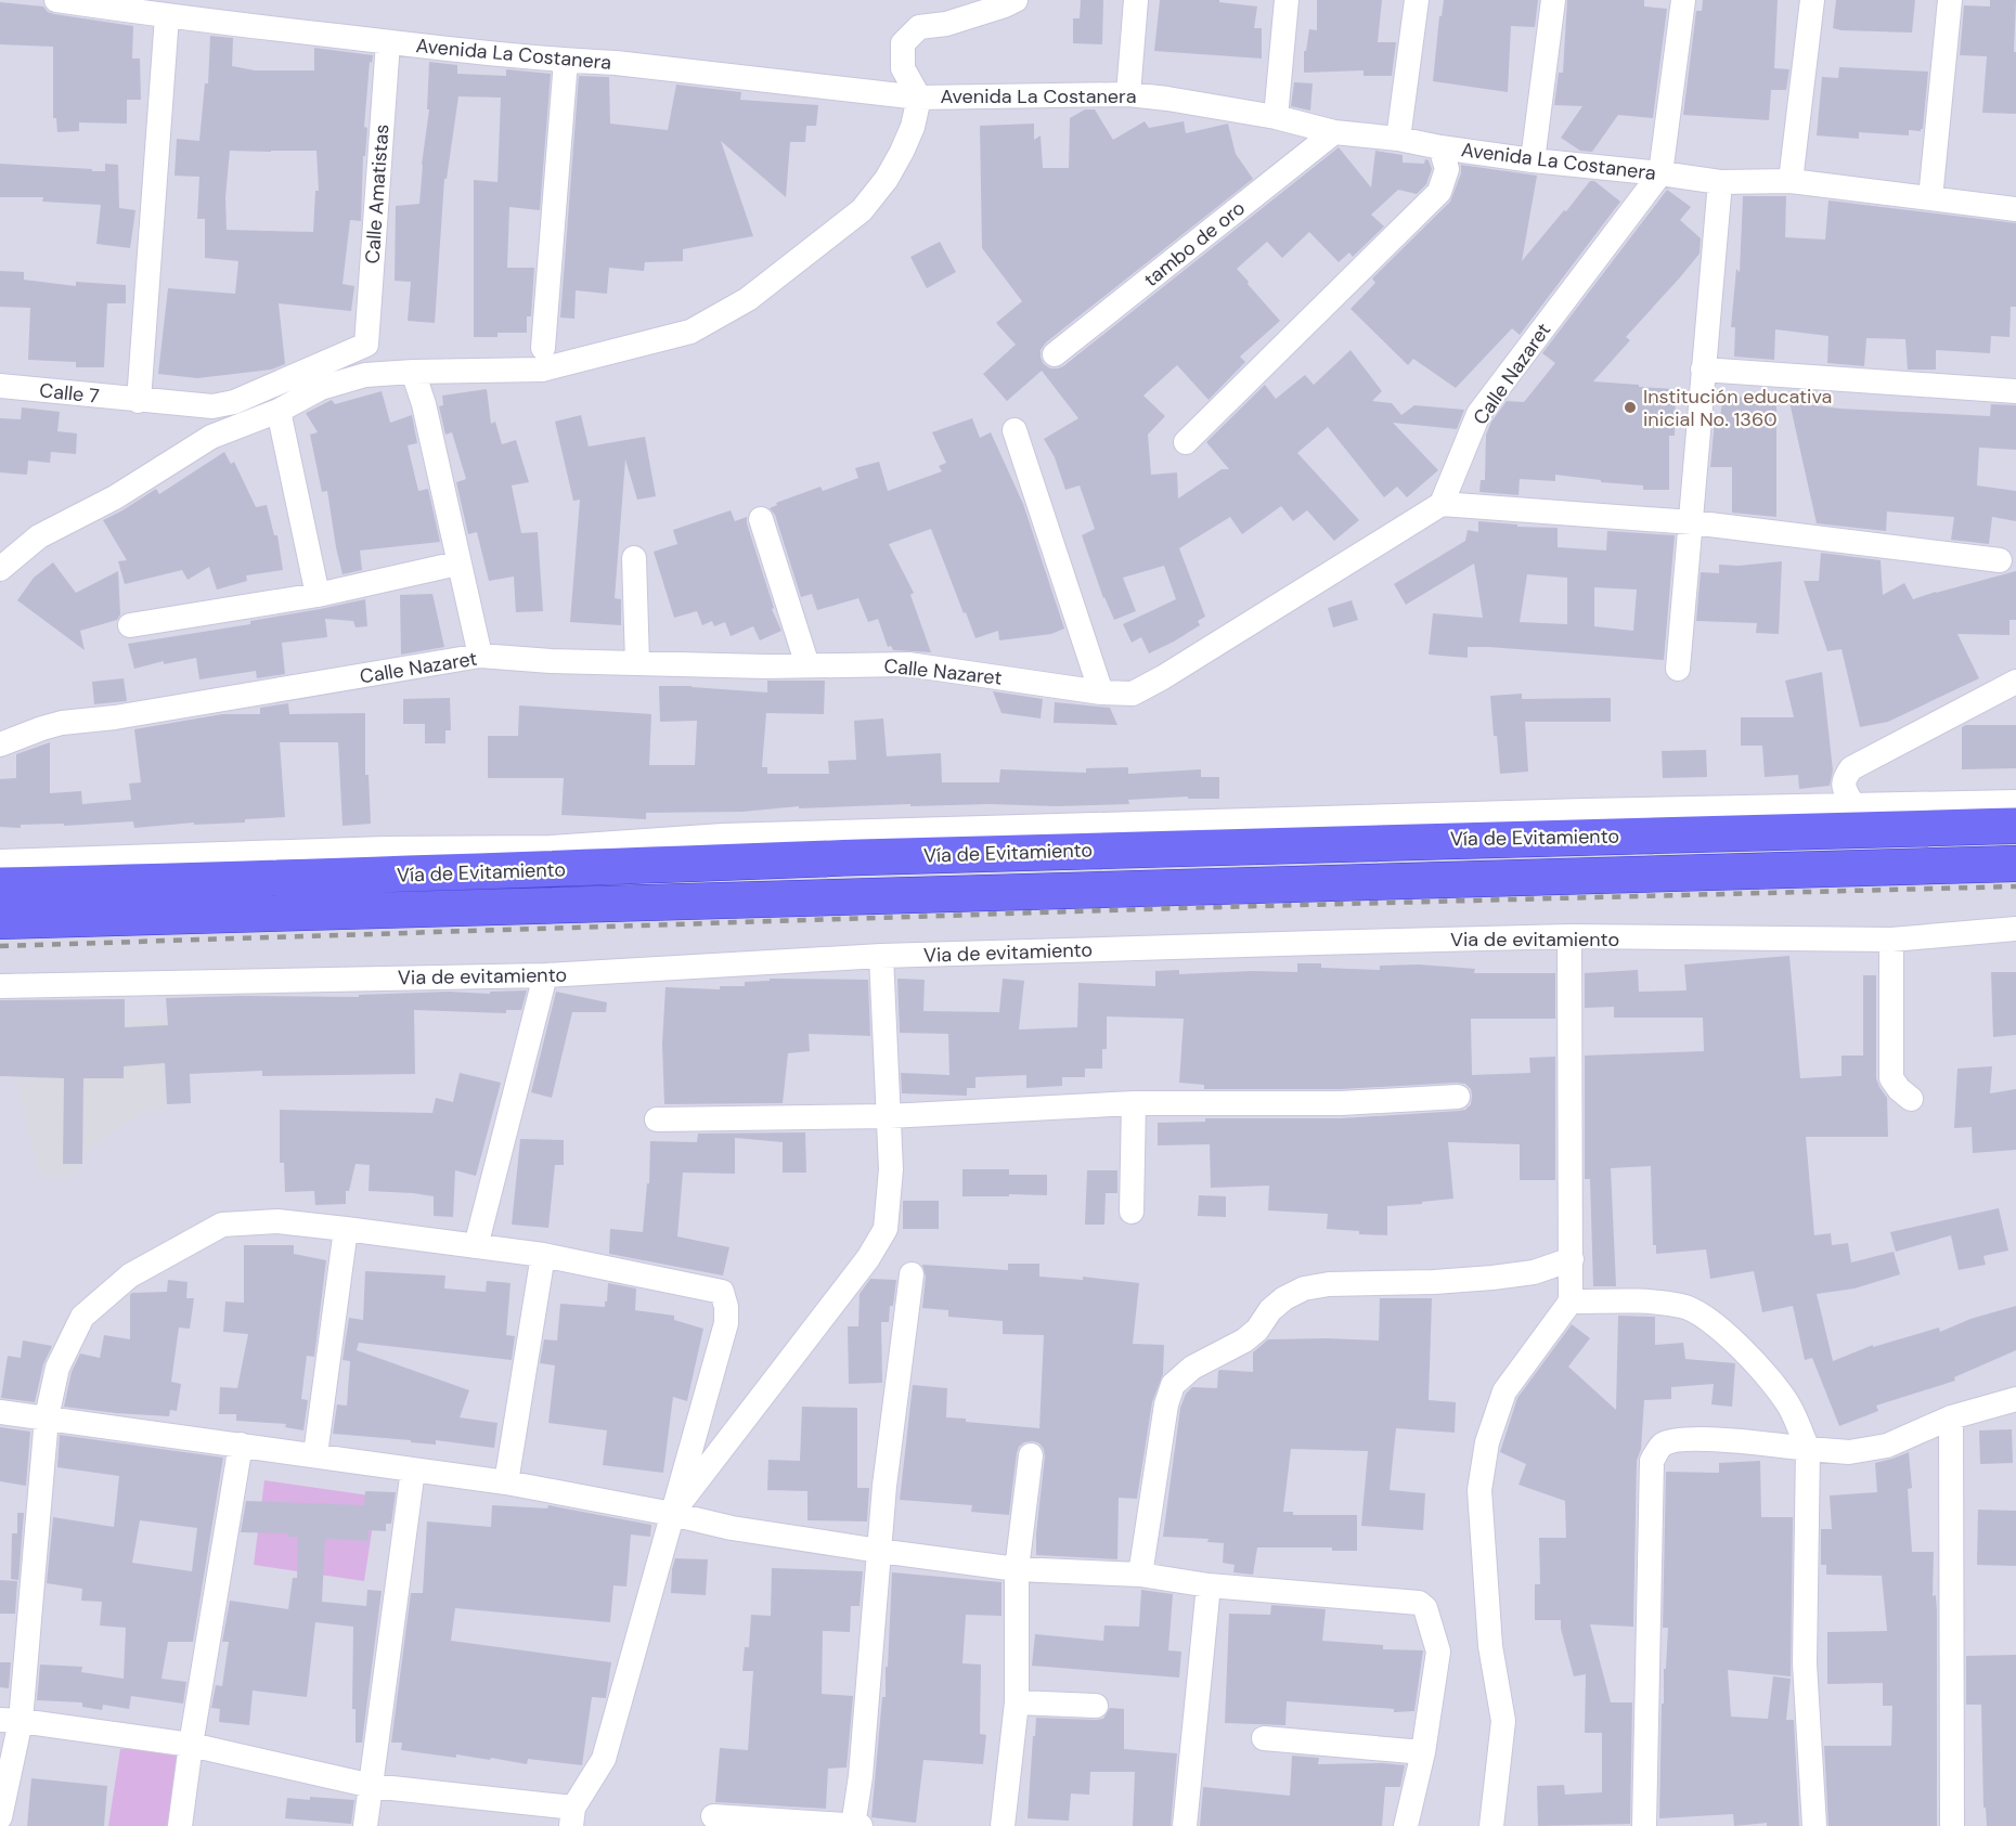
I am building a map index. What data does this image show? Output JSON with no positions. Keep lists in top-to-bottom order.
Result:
{
  "streets": {
    "highway": ["Vía de Evitamiento"],
    "street": [
      "Avenida La Costanera",
      "Calle Amatistas",
      "tambo de oro",
      "Calle Nazaret",
      "Calle 7",
      "Via de evitamiento"
    ]
  },
  "crossings": [
    ["Avenida La Costanera", "Calle Amatistas"],
    ["Avenida La Costanera", "tambo de oro"],
    ["Avenida La Costanera", "Calle Nazaret"],
    ["Calle Amatistas", "Calle 7"]
  ],
  "places": ["Institución educativa inicial No. 1360"]
}
